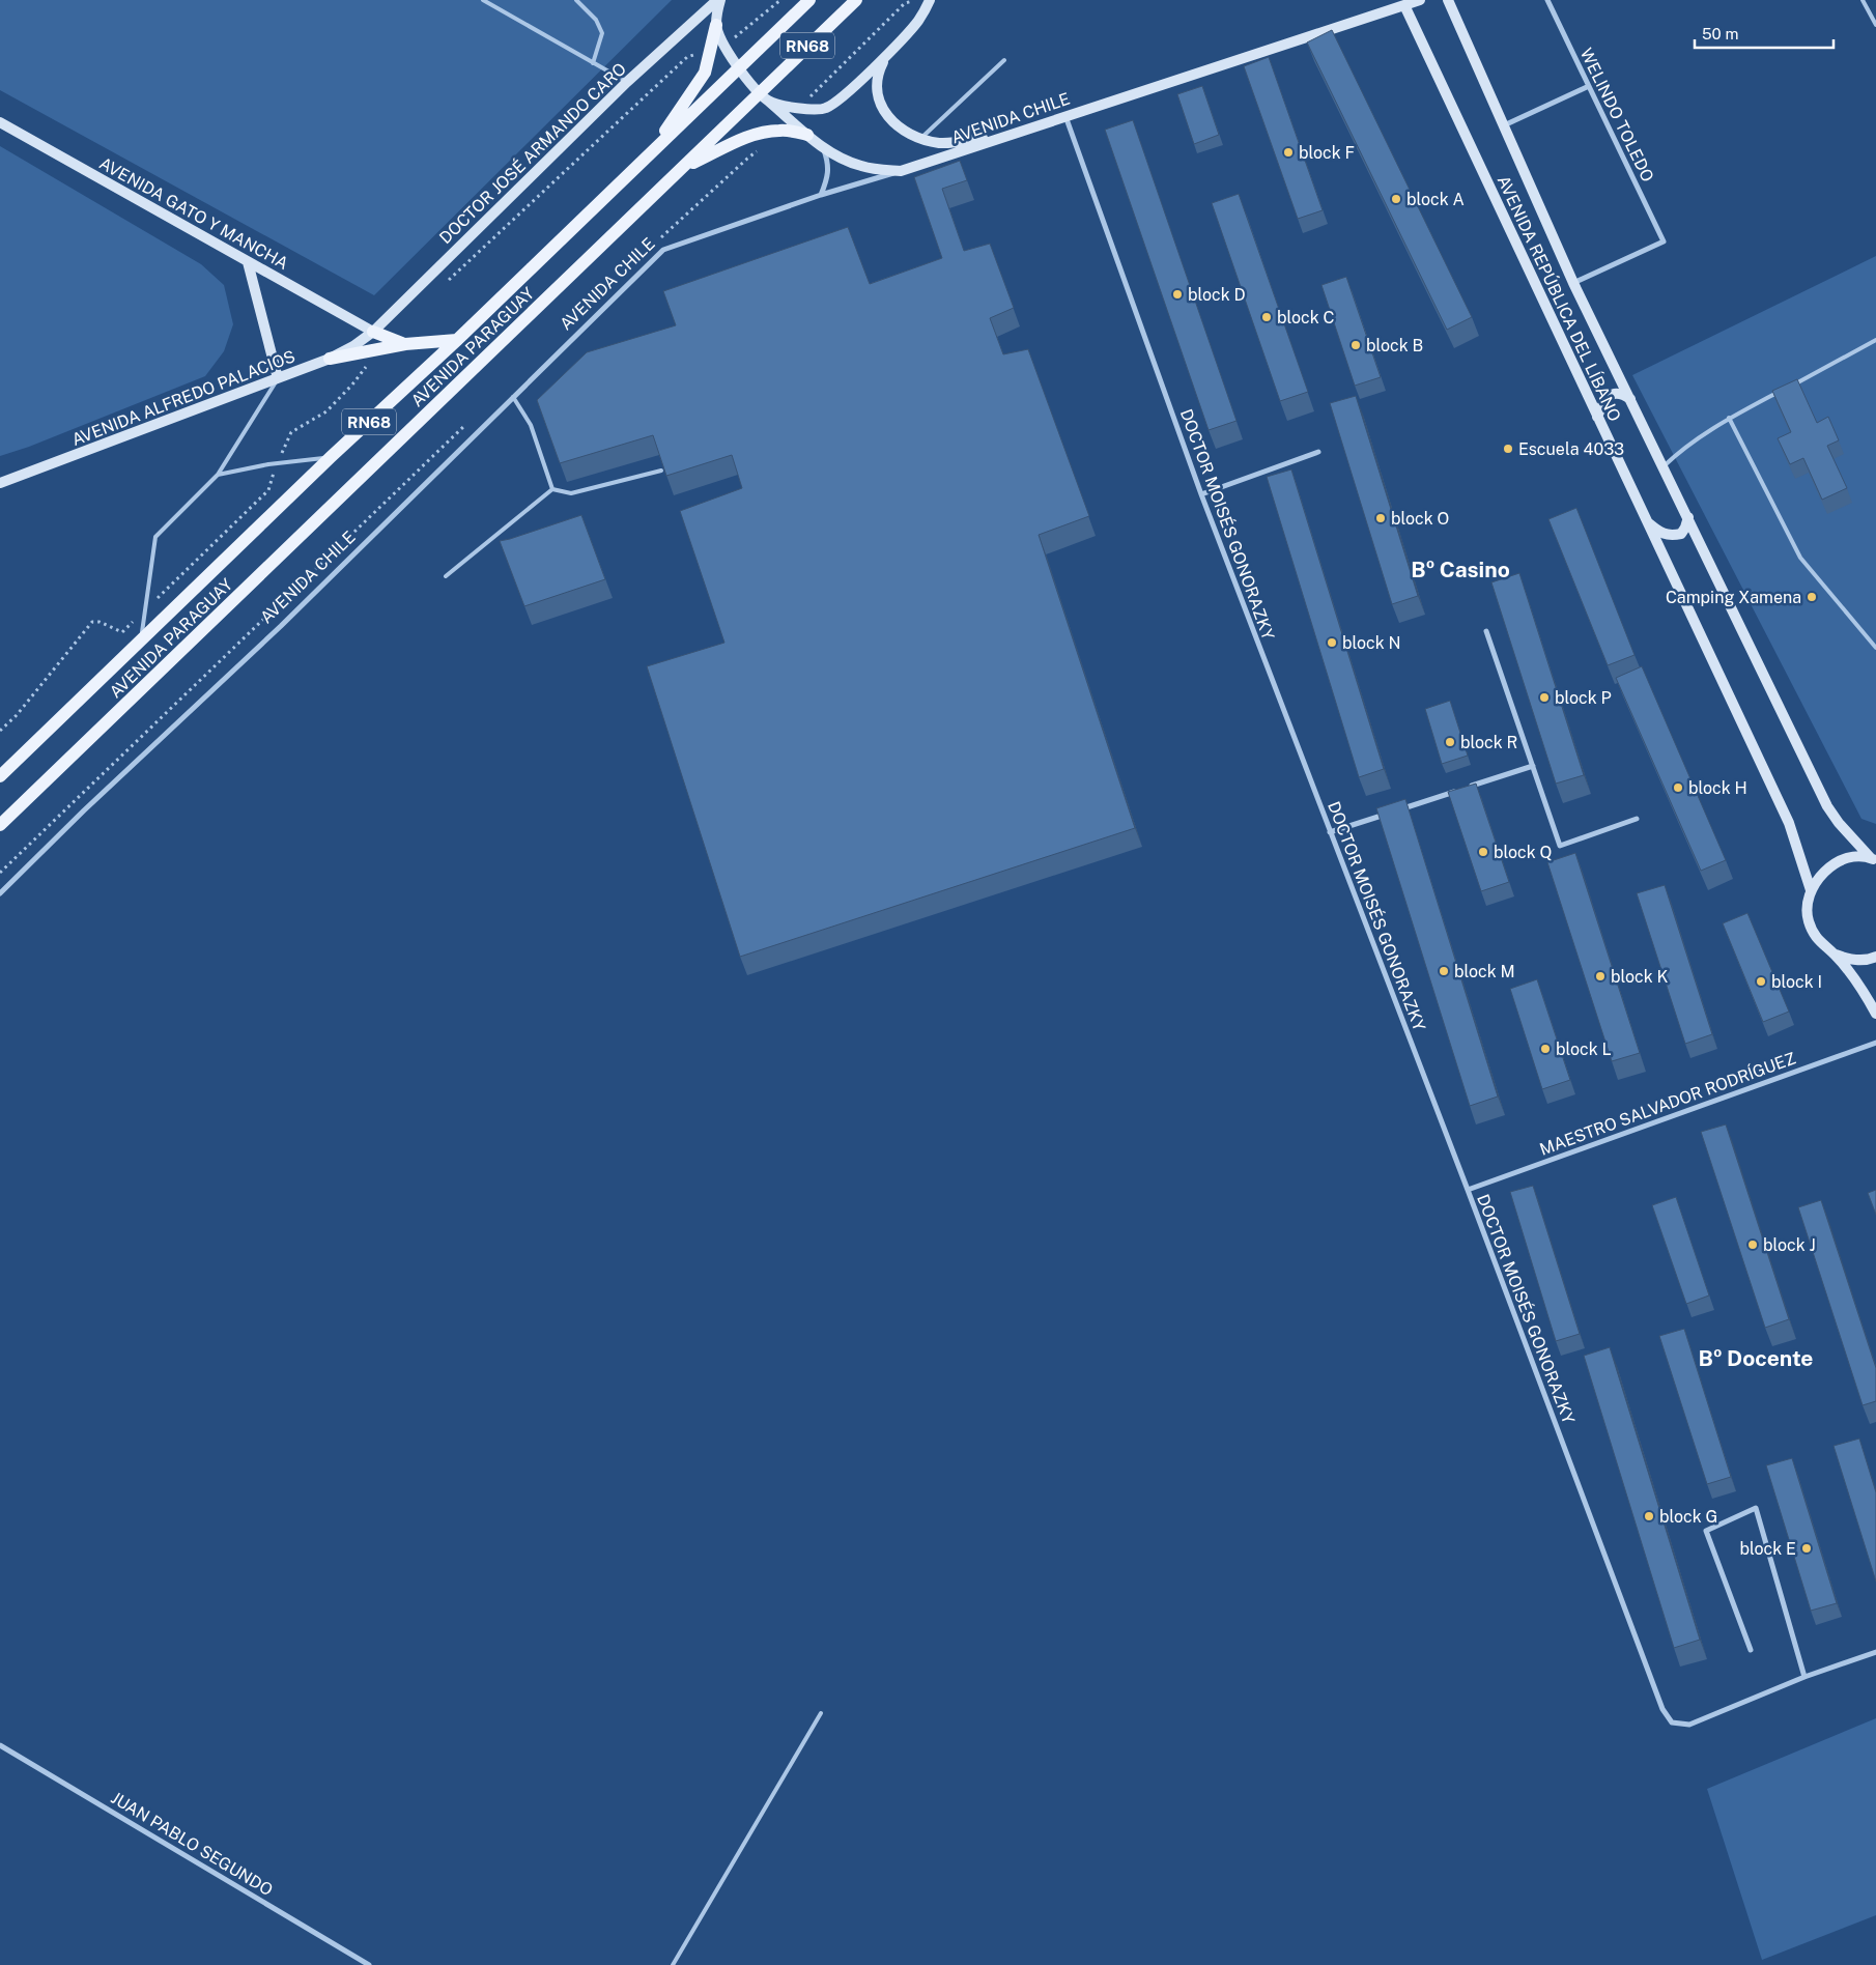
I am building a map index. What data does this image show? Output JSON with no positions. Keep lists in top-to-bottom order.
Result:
{
  "streets": {
    "main road": ["RN68", "AVENIDA PARAGUAY"],
    "street": [
      "WELINDO TOLEDO",
      "AVENIDA CHILE",
      "DOCTOR JOSÉ ARMANDO CARO",
      "AVENIDA GATO Y MANCHA",
      "AVENIDA REPÚBLICA DEL LÍBANO",
      "AVENIDA ALFREDO PALACIOS",
      "DOCTOR MOISÉS GONORAZKY",
      "MAESTRO SALVADOR RODRÍGUEZ",
      "JUAN PABLO SEGUNDO"
    ]
  },
  "crossings": [
    ["WELINDO TOLEDO", "AVENIDA REPÚBLICA DEL LÍBANO"],
    ["AVENIDA CHILE", "AVENIDA REPÚBLICA DEL LÍBANO"],
    ["AVENIDA CHILE", "DOCTOR MOISÉS GONORAZKY"],
    ["DOCTOR JOSÉ ARMANDO CARO", "AVENIDA GATO Y MANCHA"],
    ["DOCTOR JOSÉ ARMANDO CARO", "AVENIDA ALFREDO PALACIOS"],
    ["AVENIDA GATO Y MANCHA", "AVENIDA ALFREDO PALACIOS"],
    ["DOCTOR MOISÉS GONORAZKY", "MAESTRO SALVADOR RODRÍGUEZ"]
  ],
  "districts": ["Bº Casino", "Bº Docente"],
  "places": [
    "block F",
    "block A",
    "block D",
    "block C",
    "block B",
    "Escuela 4033",
    "block O",
    "Camping Xamena",
    "block N",
    "block P",
    "block R",
    "block H",
    "block Q",
    "block M",
    "block K",
    "block I",
    "block L",
    "block J",
    "block G",
    "block E"
  ],
  "scale_bar": "50 m"
}
